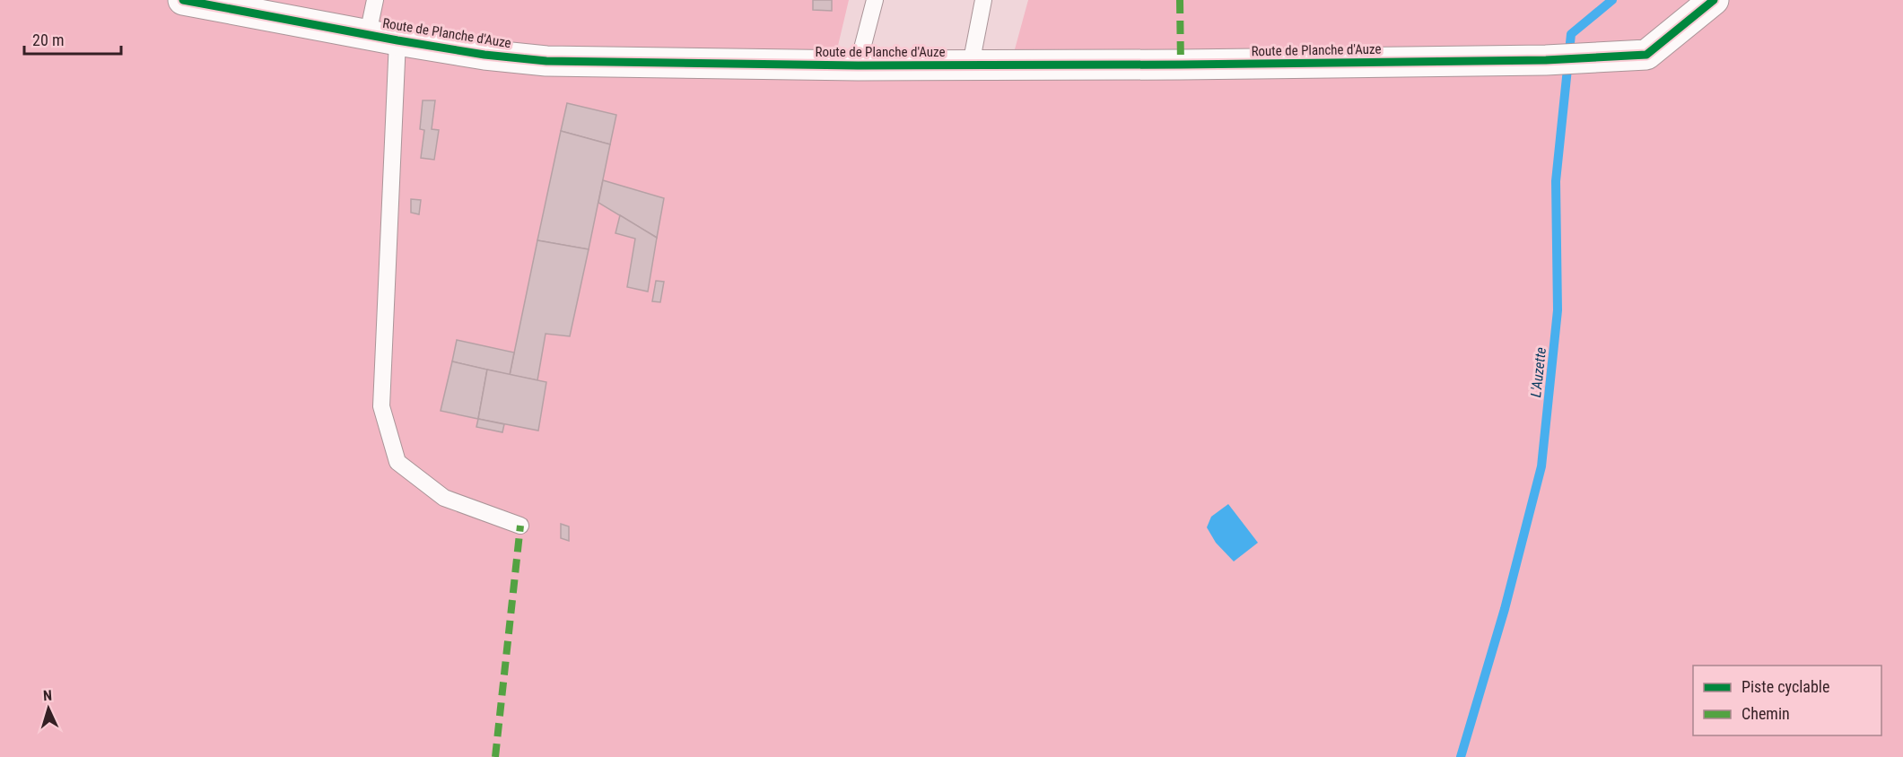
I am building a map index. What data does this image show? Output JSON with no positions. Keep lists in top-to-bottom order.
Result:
{
  "streets": {
    "street": ["Route de Planche d'Auze"]
  },
  "water": ["L'Auzette"],
  "legend": ["Piste cyclable", "Chemin"],
  "scale_bar": "20 m",
  "north": "top"
}
